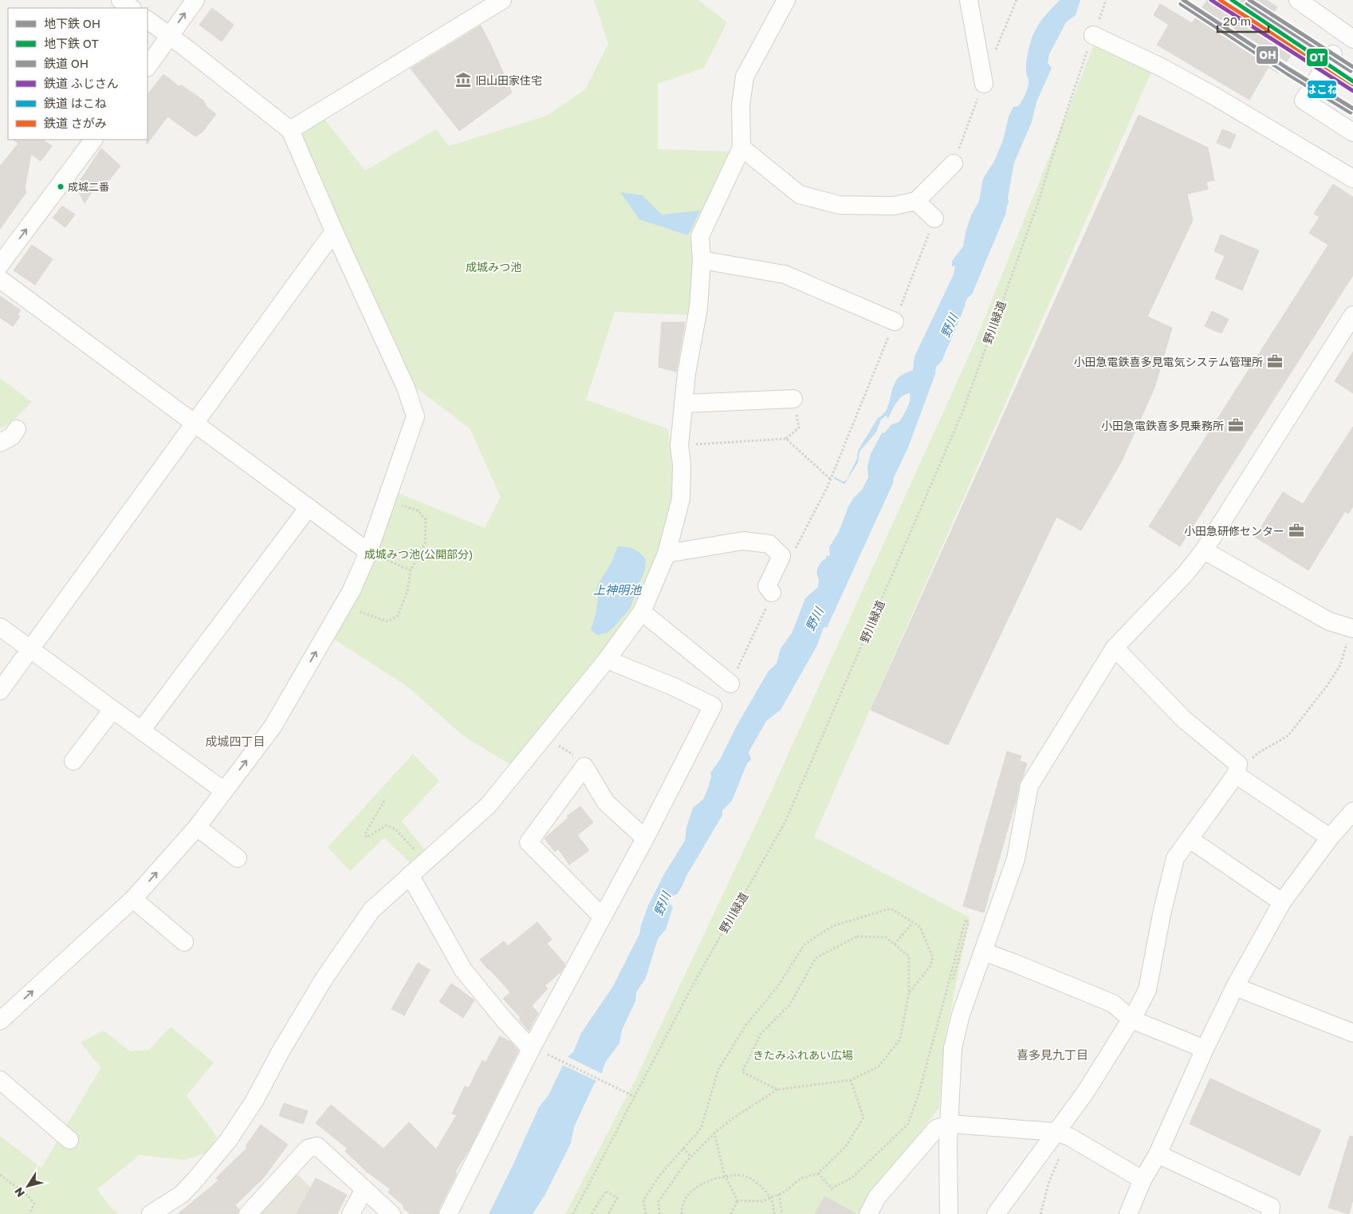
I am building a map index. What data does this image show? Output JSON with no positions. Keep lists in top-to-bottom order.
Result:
{
  "streets": {
    "path": ["野川緑道"]
  },
  "districts": ["成城四丁目", "喜多見九丁目"],
  "water": ["野川", "上神明池"],
  "parks": ["成城みつ池", "成城みつ池(公開部分)", "きたみふれあい広場"],
  "places": {
    "museum": ["旧山田家住宅"],
    "other": ["成城二番"],
    "office": ["小田急電鉄喜多見電気システム管理所", "小田急電鉄喜多見乗務所", "小田急研修センター"]
  },
  "lines": [
    "metro line OH",
    "metro line OT",
    "rail line ふじさん",
    "rail line さがみ",
    "rail line OH",
    "rail line はこね"
  ],
  "legend": [
    "地下鉄 OH",
    "地下鉄 OT",
    "鉄道 OH",
    "鉄道 ふじさん",
    "鉄道 はこね",
    "鉄道 さがみ"
  ],
  "scale_bar": "20 m",
  "north": "bottom left"
}
